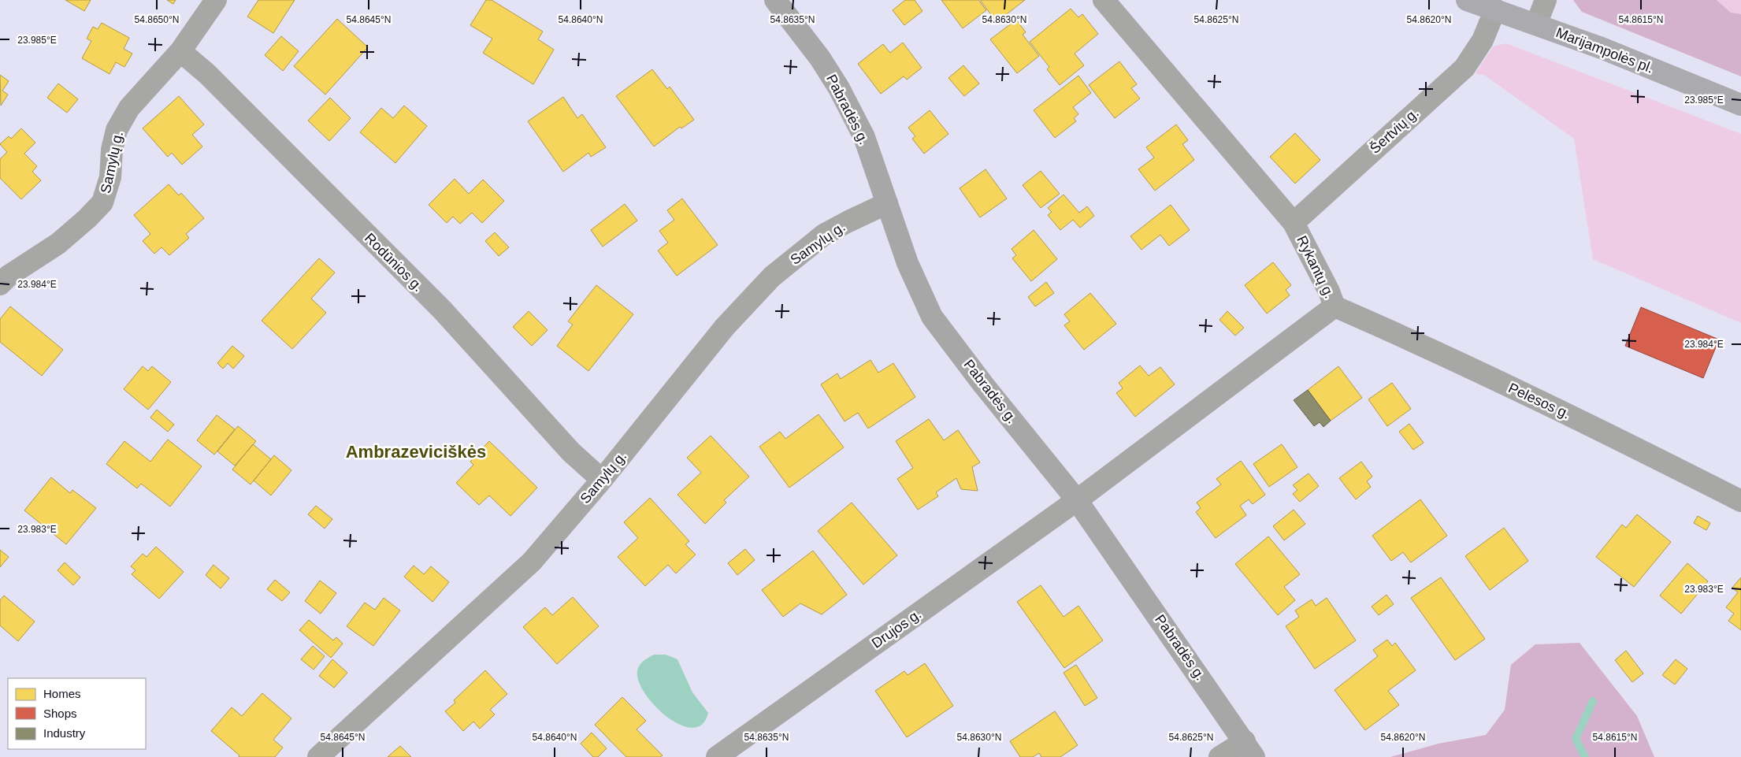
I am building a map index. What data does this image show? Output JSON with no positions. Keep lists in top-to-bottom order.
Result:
{
  "streets": {
    "main road": ["Marijampolės pl."],
    "street": [
      "Pabradės g.",
      "Šertvių g.",
      "Samylų g.",
      "Rodūnios g.",
      "Rykantų g.",
      "Pelesos g.",
      "Drujos g."
    ]
  },
  "crossings": [
    ["Marijampolės pl.", "Šertvių g."],
    ["Pabradės g.", "Samylų g."],
    ["Pabradės g.", "Rykantų g."],
    ["Pabradės g.", "Drujos g."],
    ["Šertvių g.", "Rykantų g."],
    ["Samylų g.", "Rodūnios g."],
    ["Rykantų g.", "Pelesos g."],
    ["Rykantų g.", "Drujos g."]
  ],
  "districts": ["Ambrazeviciškės"],
  "legend": ["Homes", "Shops", "Industry"],
  "coordinates": [
    "54.8650°N",
    "54.8645°N",
    "54.8640°N",
    "54.8635°N",
    "54.8630°N",
    "54.8625°N",
    "54.8620°N",
    "54.8615°N",
    "23.985°E",
    "23.984°E",
    "23.983°E"
  ]
}
